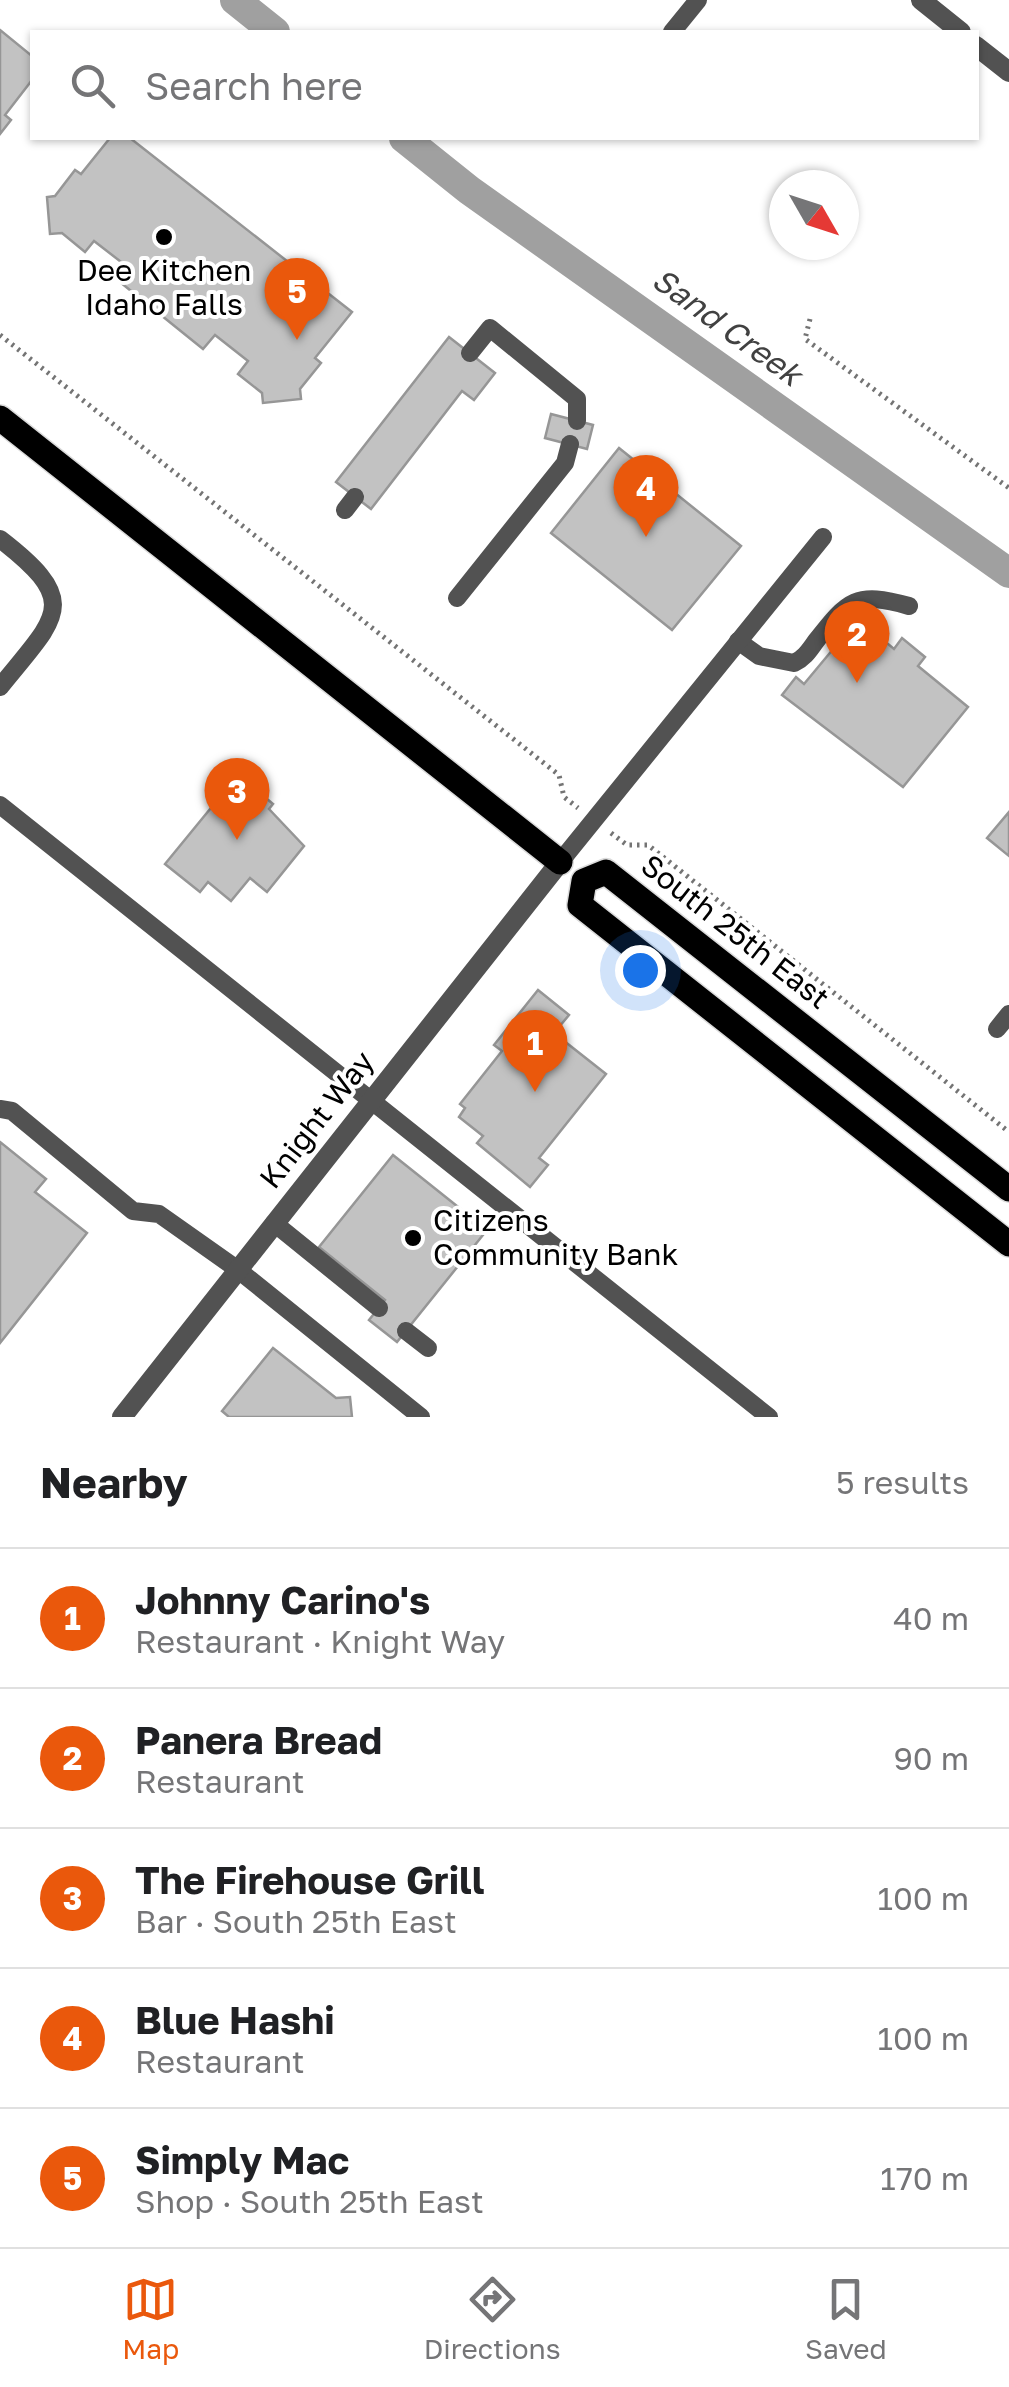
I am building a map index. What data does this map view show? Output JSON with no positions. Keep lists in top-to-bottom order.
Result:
{
  "streets": {
    "main road": ["South 25th East"],
    "street": ["Knight Way"]
  },
  "water": ["Sand Creek"],
  "places": ["Dee Kitchen Idaho Falls", "Citizens Community Bank"],
  "north": "bottom right",
  "page": {
    "search": "Search here",
    "pins": [
      "5",
      "4",
      "2",
      "3",
      "1"
    ],
    "heading": ["Nearby", "5 results"],
    "list": [
      {
        "mark": "1",
        "name": "Johnny Carino's",
        "note": "Restaurant · Knight Way",
        "value": "40 m"
      },
      {
        "mark": "2",
        "name": "Panera Bread",
        "note": "Restaurant",
        "value": "90 m"
      },
      {
        "mark": "3",
        "name": "The Firehouse Grill",
        "note": "Bar · South 25th East",
        "value": "100 m"
      },
      {
        "mark": "4",
        "name": "Blue Hashi",
        "note": "Restaurant",
        "value": "100 m"
      },
      {
        "mark": "5",
        "name": "Simply Mac",
        "note": "Shop · South 25th East",
        "value": "170 m"
      }
    ],
    "nav": ["Map", "Directions", "Saved"]
  }
}
